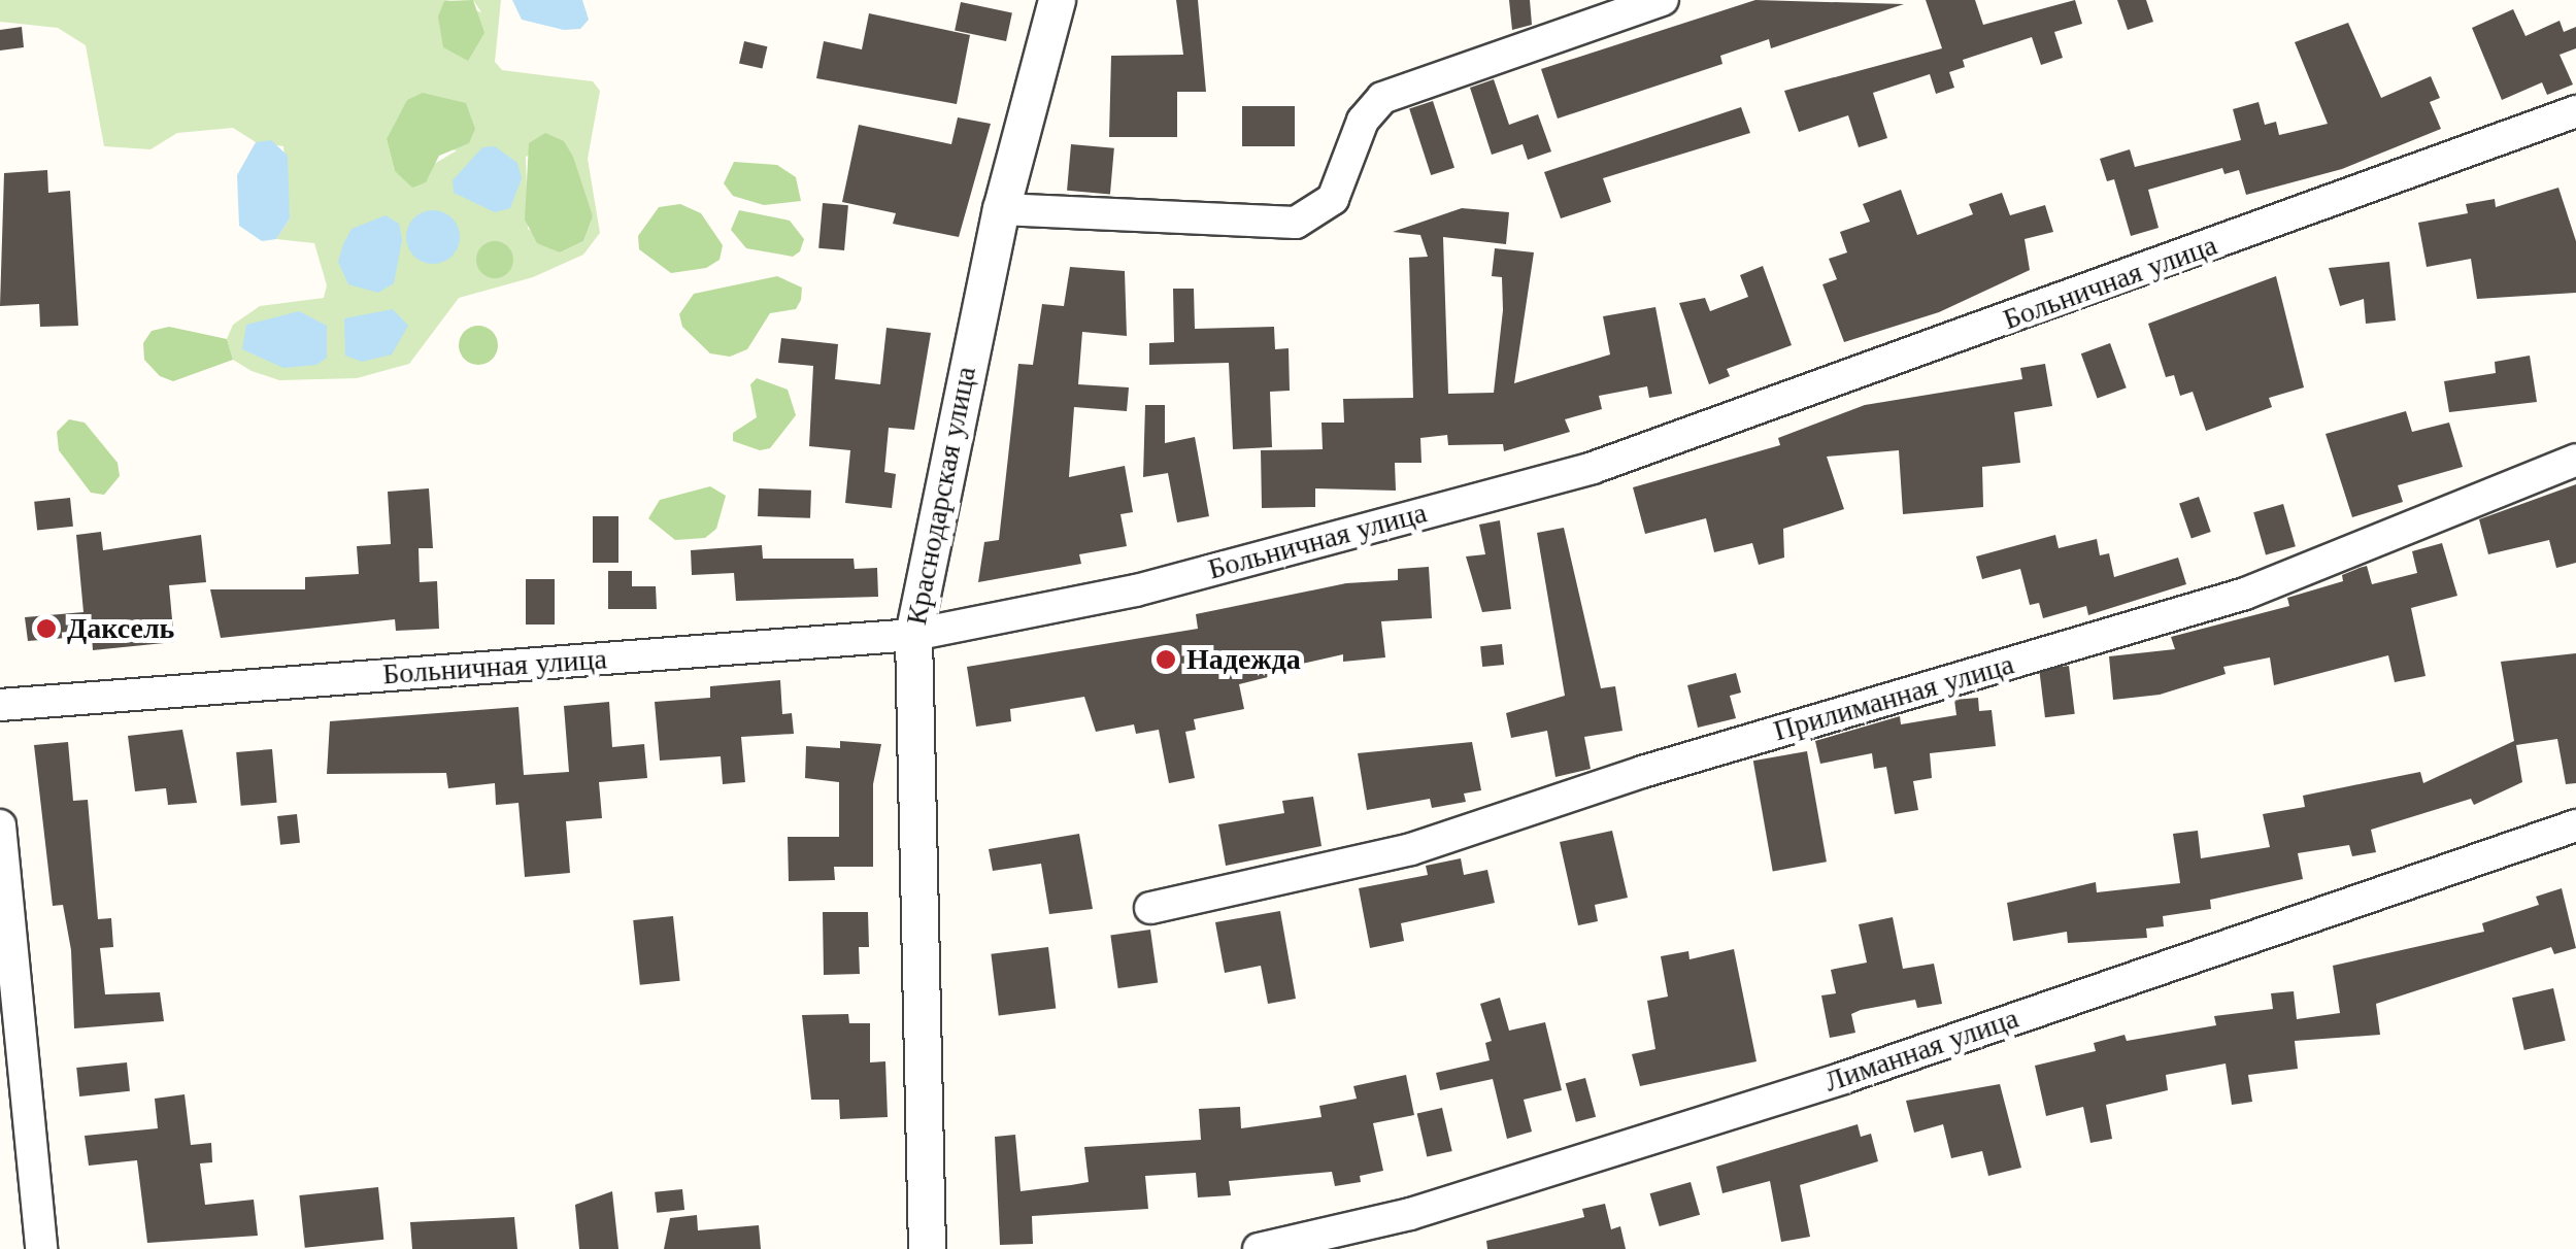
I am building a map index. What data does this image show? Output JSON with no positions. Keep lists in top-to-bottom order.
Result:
{
  "streets": {
    "street": [
      "Больничная улица",
      "Краснодарская улица",
      "Прилиманная улица",
      "Лиманная улица"
    ]
  },
  "crossings": [
    ["Больничная улица", "Краснодарская улица"]
  ],
  "places": ["Даксель", "Надежда"]
}
